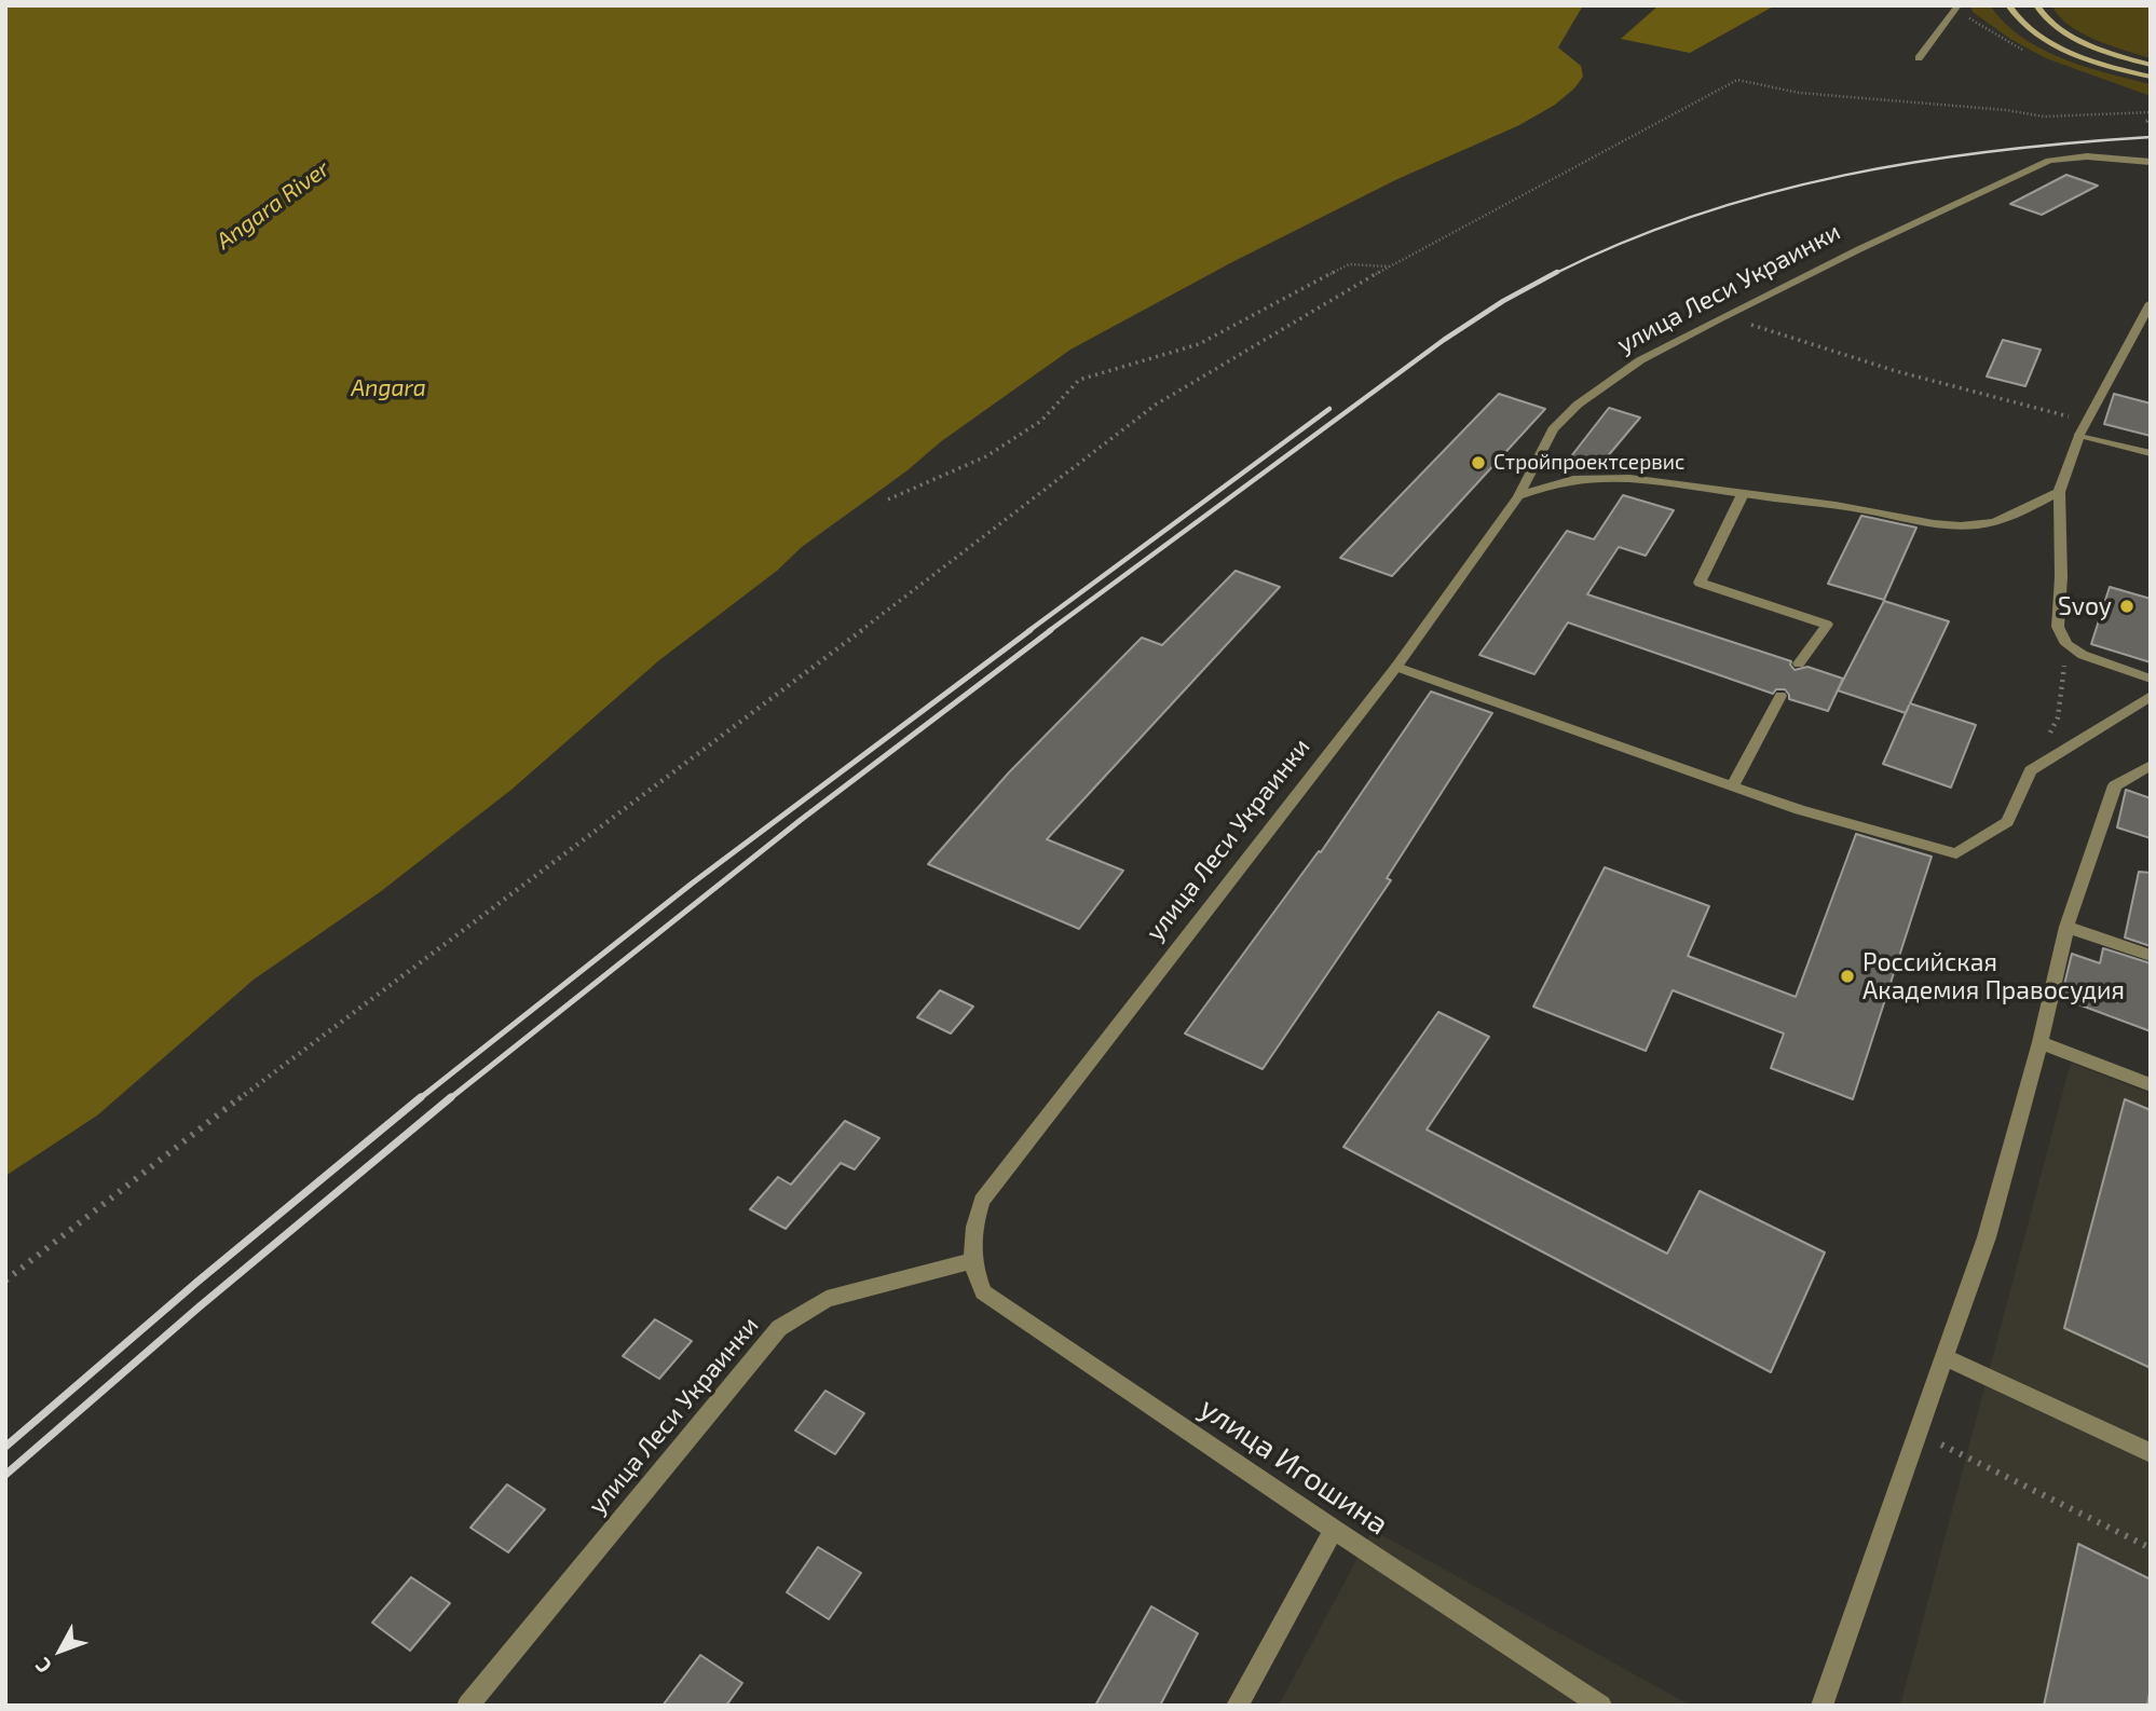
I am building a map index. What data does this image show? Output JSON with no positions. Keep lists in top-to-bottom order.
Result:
{
  "streets": {
    "street": ["улица Леси Украинки", "улица Игошина"]
  },
  "crossings": [
    ["улица Леси Украинки", "улица Игошина"]
  ],
  "water": ["Angara River", "Angara"],
  "places": ["Стройпроектсервис", "Svoy", "Российская Академия Правосудия"],
  "north": "bottom left"
}
